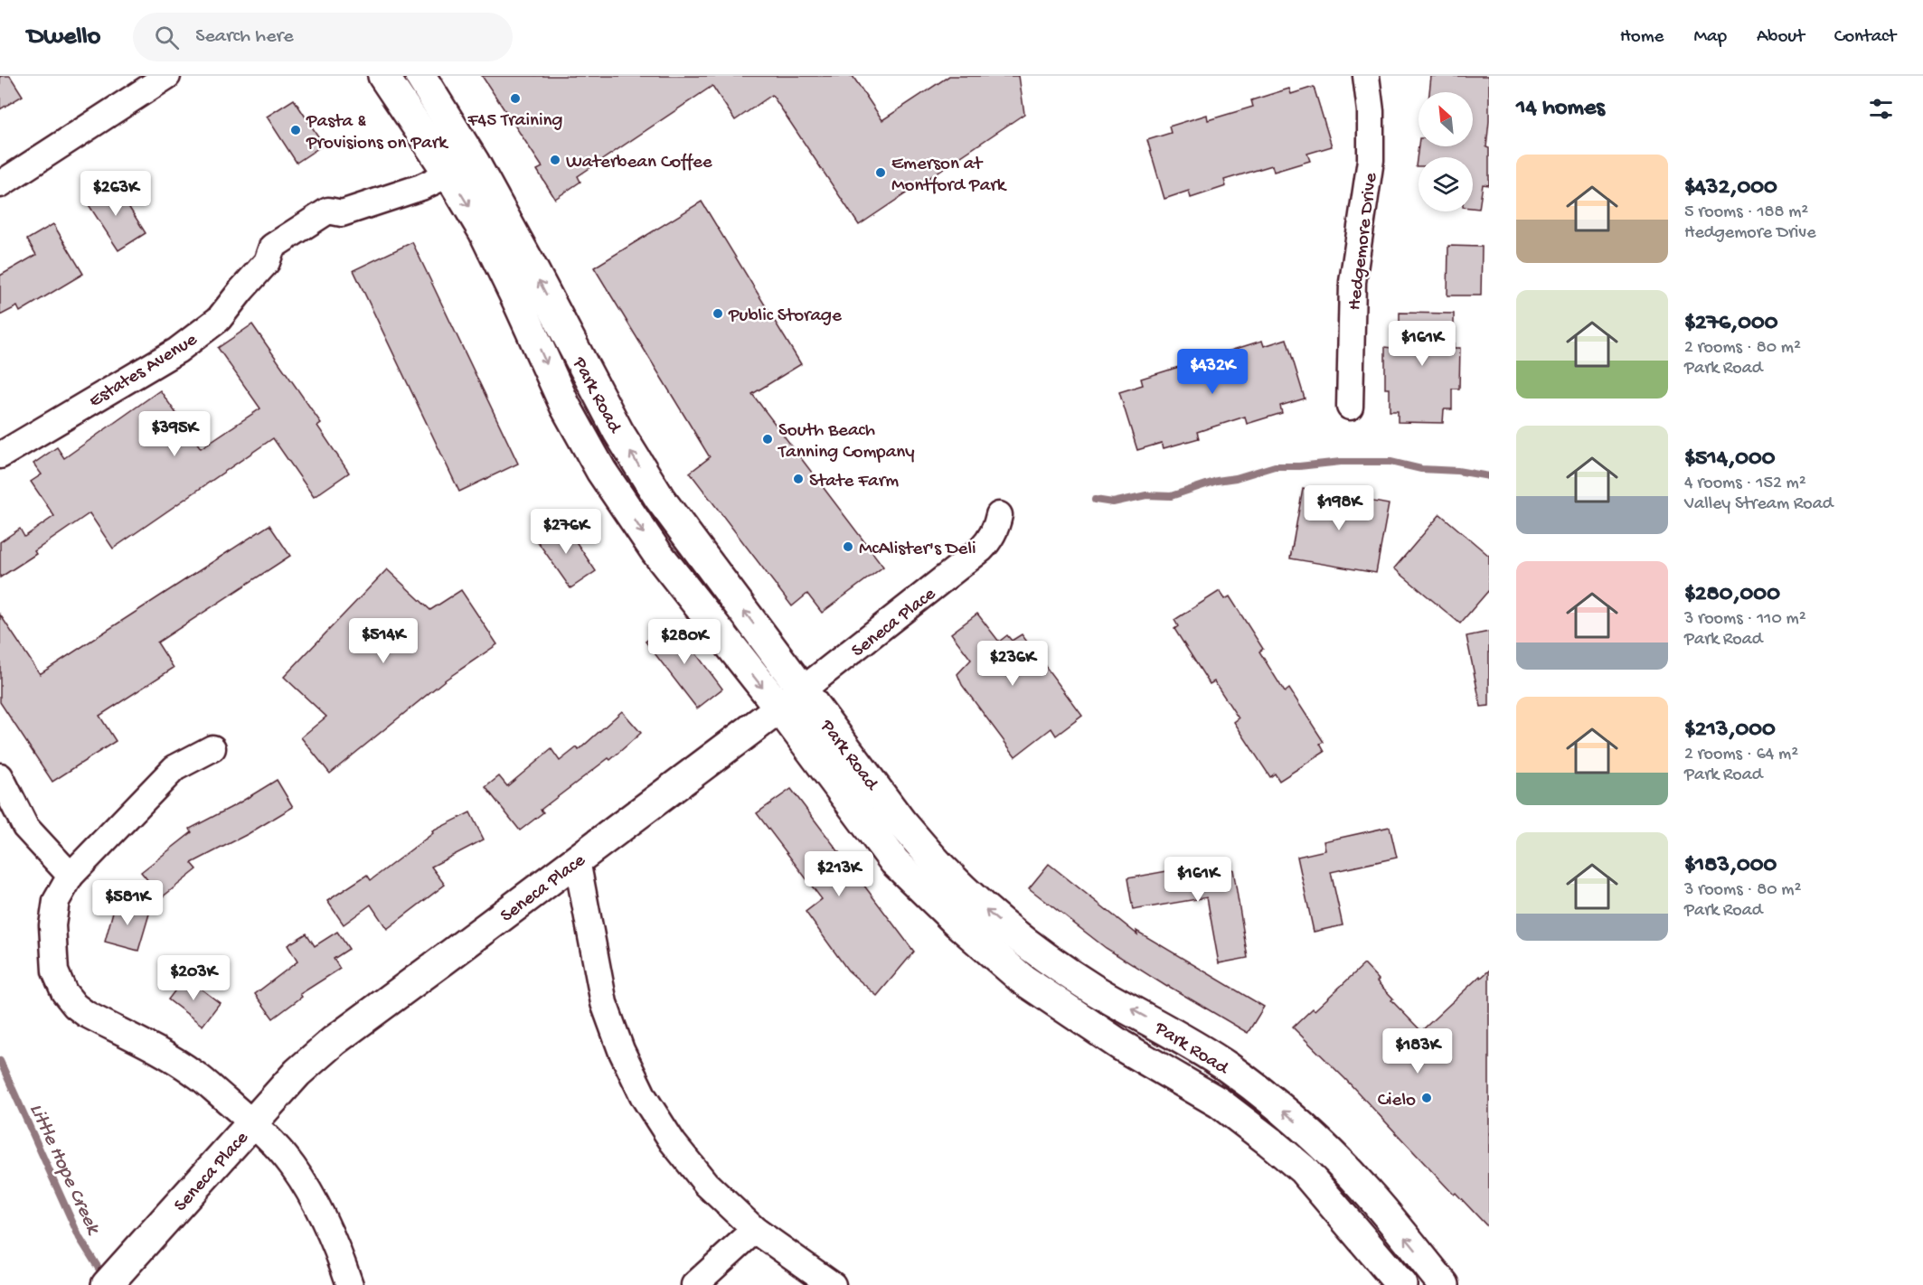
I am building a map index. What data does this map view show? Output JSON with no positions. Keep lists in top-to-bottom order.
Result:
{
  "streets": {
    "main road": ["Park Road", "Seneca Place"],
    "street": ["Hedgemore Drive", "Estates Avenue"]
  },
  "crossings": [
    ["Estates Avenue", "Park Road"],
    ["Park Road", "Seneca Place"]
  ],
  "water": ["Little Hope Creek"],
  "places": [
    "F45 Training",
    "Pasta & Provisions on Park",
    "Waterbean Coffee",
    "Emerson at Montford Park",
    "Public Storage",
    "South Beach Tanning Company",
    "State Farm",
    "McAlister's Deli",
    "Cielo"
  ],
  "north": "top left",
  "page": {
    "header": "Dwello",
    "search": "Search here",
    "nav": [
      "Home",
      "Map",
      "About",
      "Contact"
    ],
    "heading": "14 homes",
    "list": [
      {
        "name": "$432,000",
        "note": "5 rooms · 188 m² · Hedgemore Drive"
      },
      {
        "name": "$276,000",
        "note": "2 rooms · 80 m² · Park Road"
      },
      {
        "name": "$514,000",
        "note": "4 rooms · 152 m² · Valley Stream Road"
      },
      {
        "name": "$280,000",
        "note": "3 rooms · 110 m² · Park Road"
      },
      {
        "name": "$213,000",
        "note": "2 rooms · 64 m² · Park Road"
      },
      {
        "name": "$183,000",
        "note": "3 rooms · 80 m² · Park Road"
      }
    ],
    "price": [
      "$263K",
      "$161K",
      "$432K",
      "$395K",
      "$198K",
      "$276K",
      "$514K",
      "$280K",
      "$236K",
      "$213K",
      "$161K",
      "$581K",
      "$203K",
      "$183K"
    ]
  }
}
